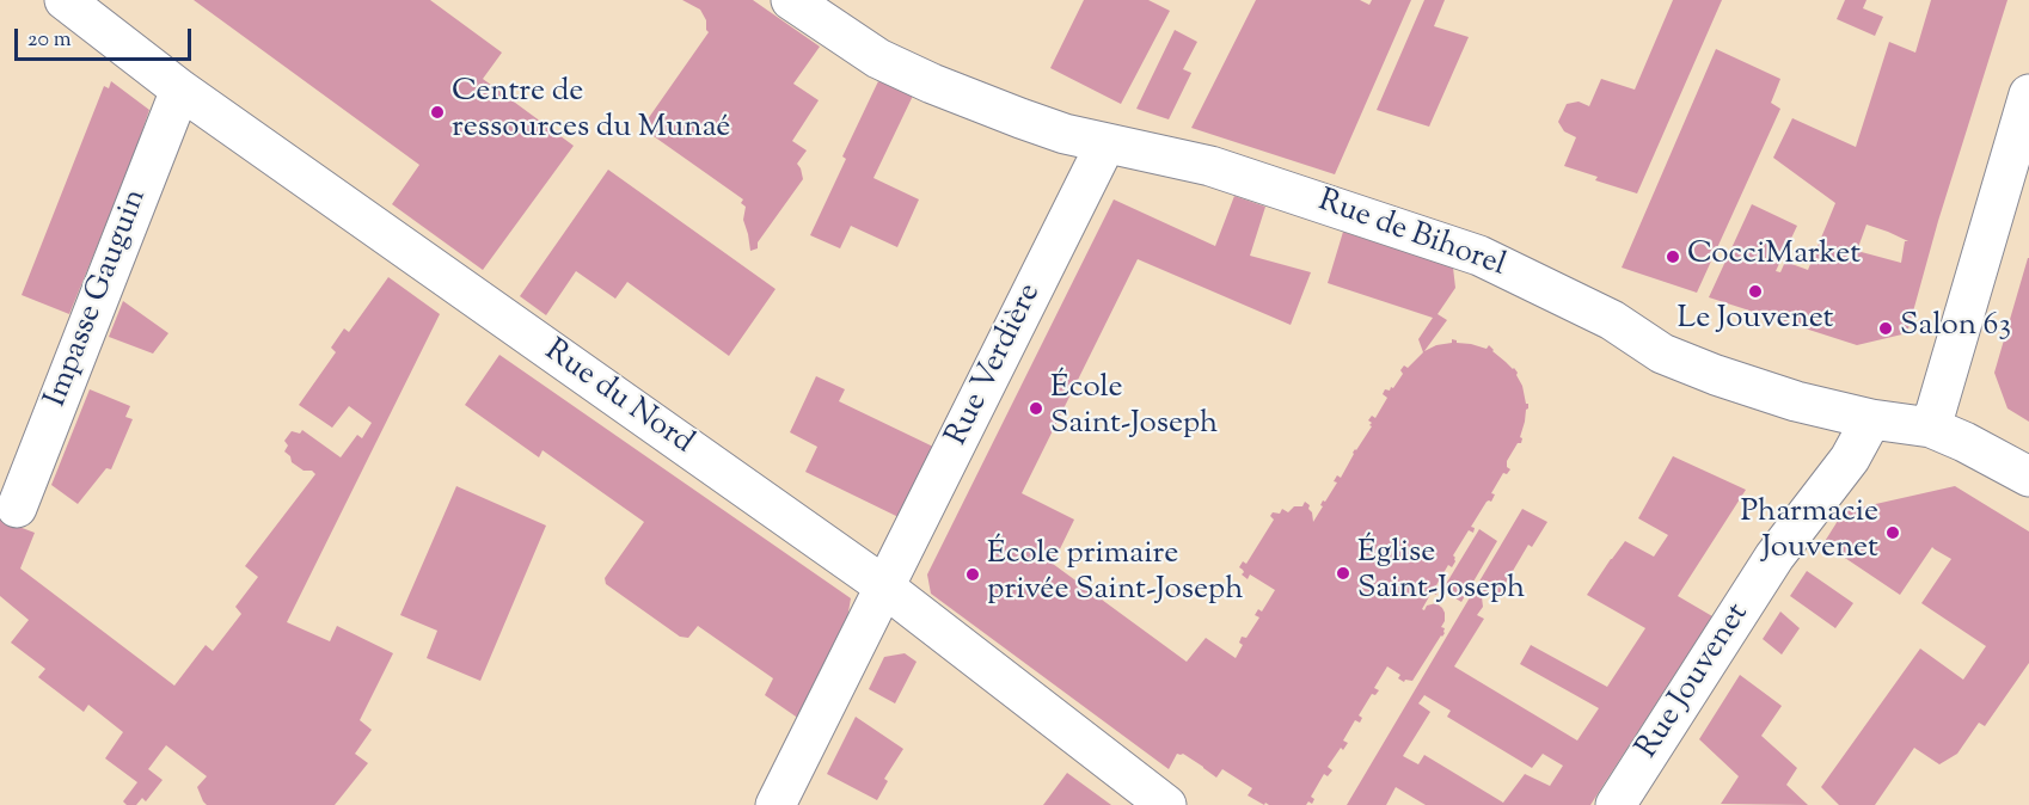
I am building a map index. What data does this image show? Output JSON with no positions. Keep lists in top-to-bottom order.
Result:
{
  "streets": {
    "street": [
      "Rue de Bihorel",
      "Impasse Gauguin",
      "Rue Verdière",
      "Rue du Nord",
      "Rue Jouvenet"
    ]
  },
  "crossings": [
    ["Rue de Bihorel", "Rue Verdière"],
    ["Rue de Bihorel", "Rue Jouvenet"],
    ["Impasse Gauguin", "Rue du Nord"],
    ["Rue Verdière", "Rue du Nord"]
  ],
  "places": [
    "Centre de ressources du Munaé",
    "CocciMarket",
    "Le Jouvenet",
    "Salon 63",
    "École Saint-Joseph",
    "Pharmacie Jouvenet",
    "Église Saint-Joseph",
    "École primaire privée Saint-Joseph"
  ],
  "scale_bar": "20 m"
}
